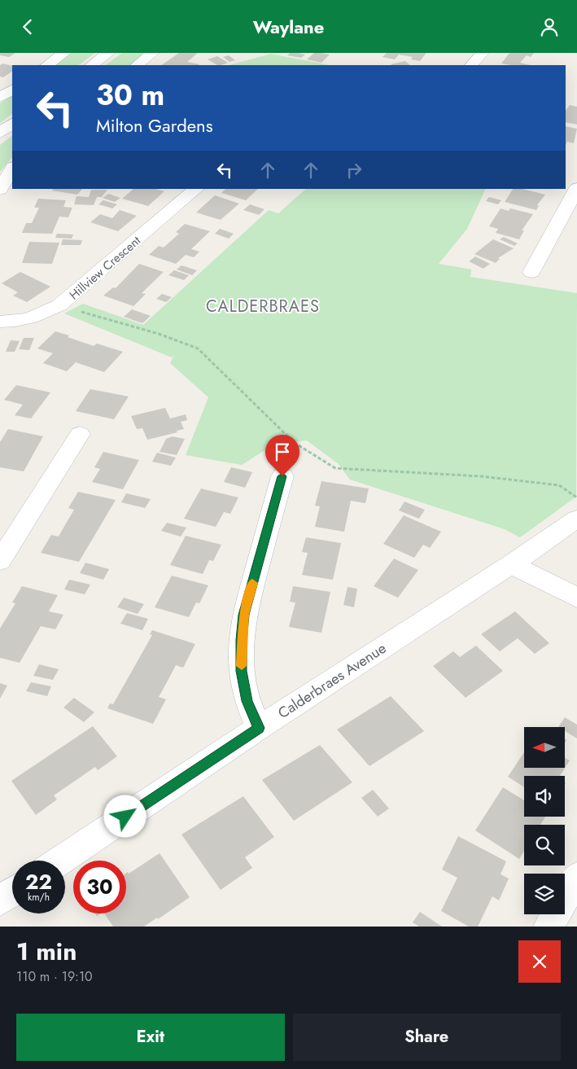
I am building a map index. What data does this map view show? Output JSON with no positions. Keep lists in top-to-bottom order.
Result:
{
  "streets": {
    "street": ["Hillview Crescent", "Calderbraes Avenue"]
  },
  "districts": ["CALDERBRAES"],
  "north": "left",
  "page": {
    "header": "Waylane",
    "turn": ["30 m", "Milton Gardens"],
    "speed": "22 km/h",
    "limit": "30",
    "heading": ["1 min", "110 m · 19:10"],
    "buttons": ["Exit", "Share"]
  }
}
